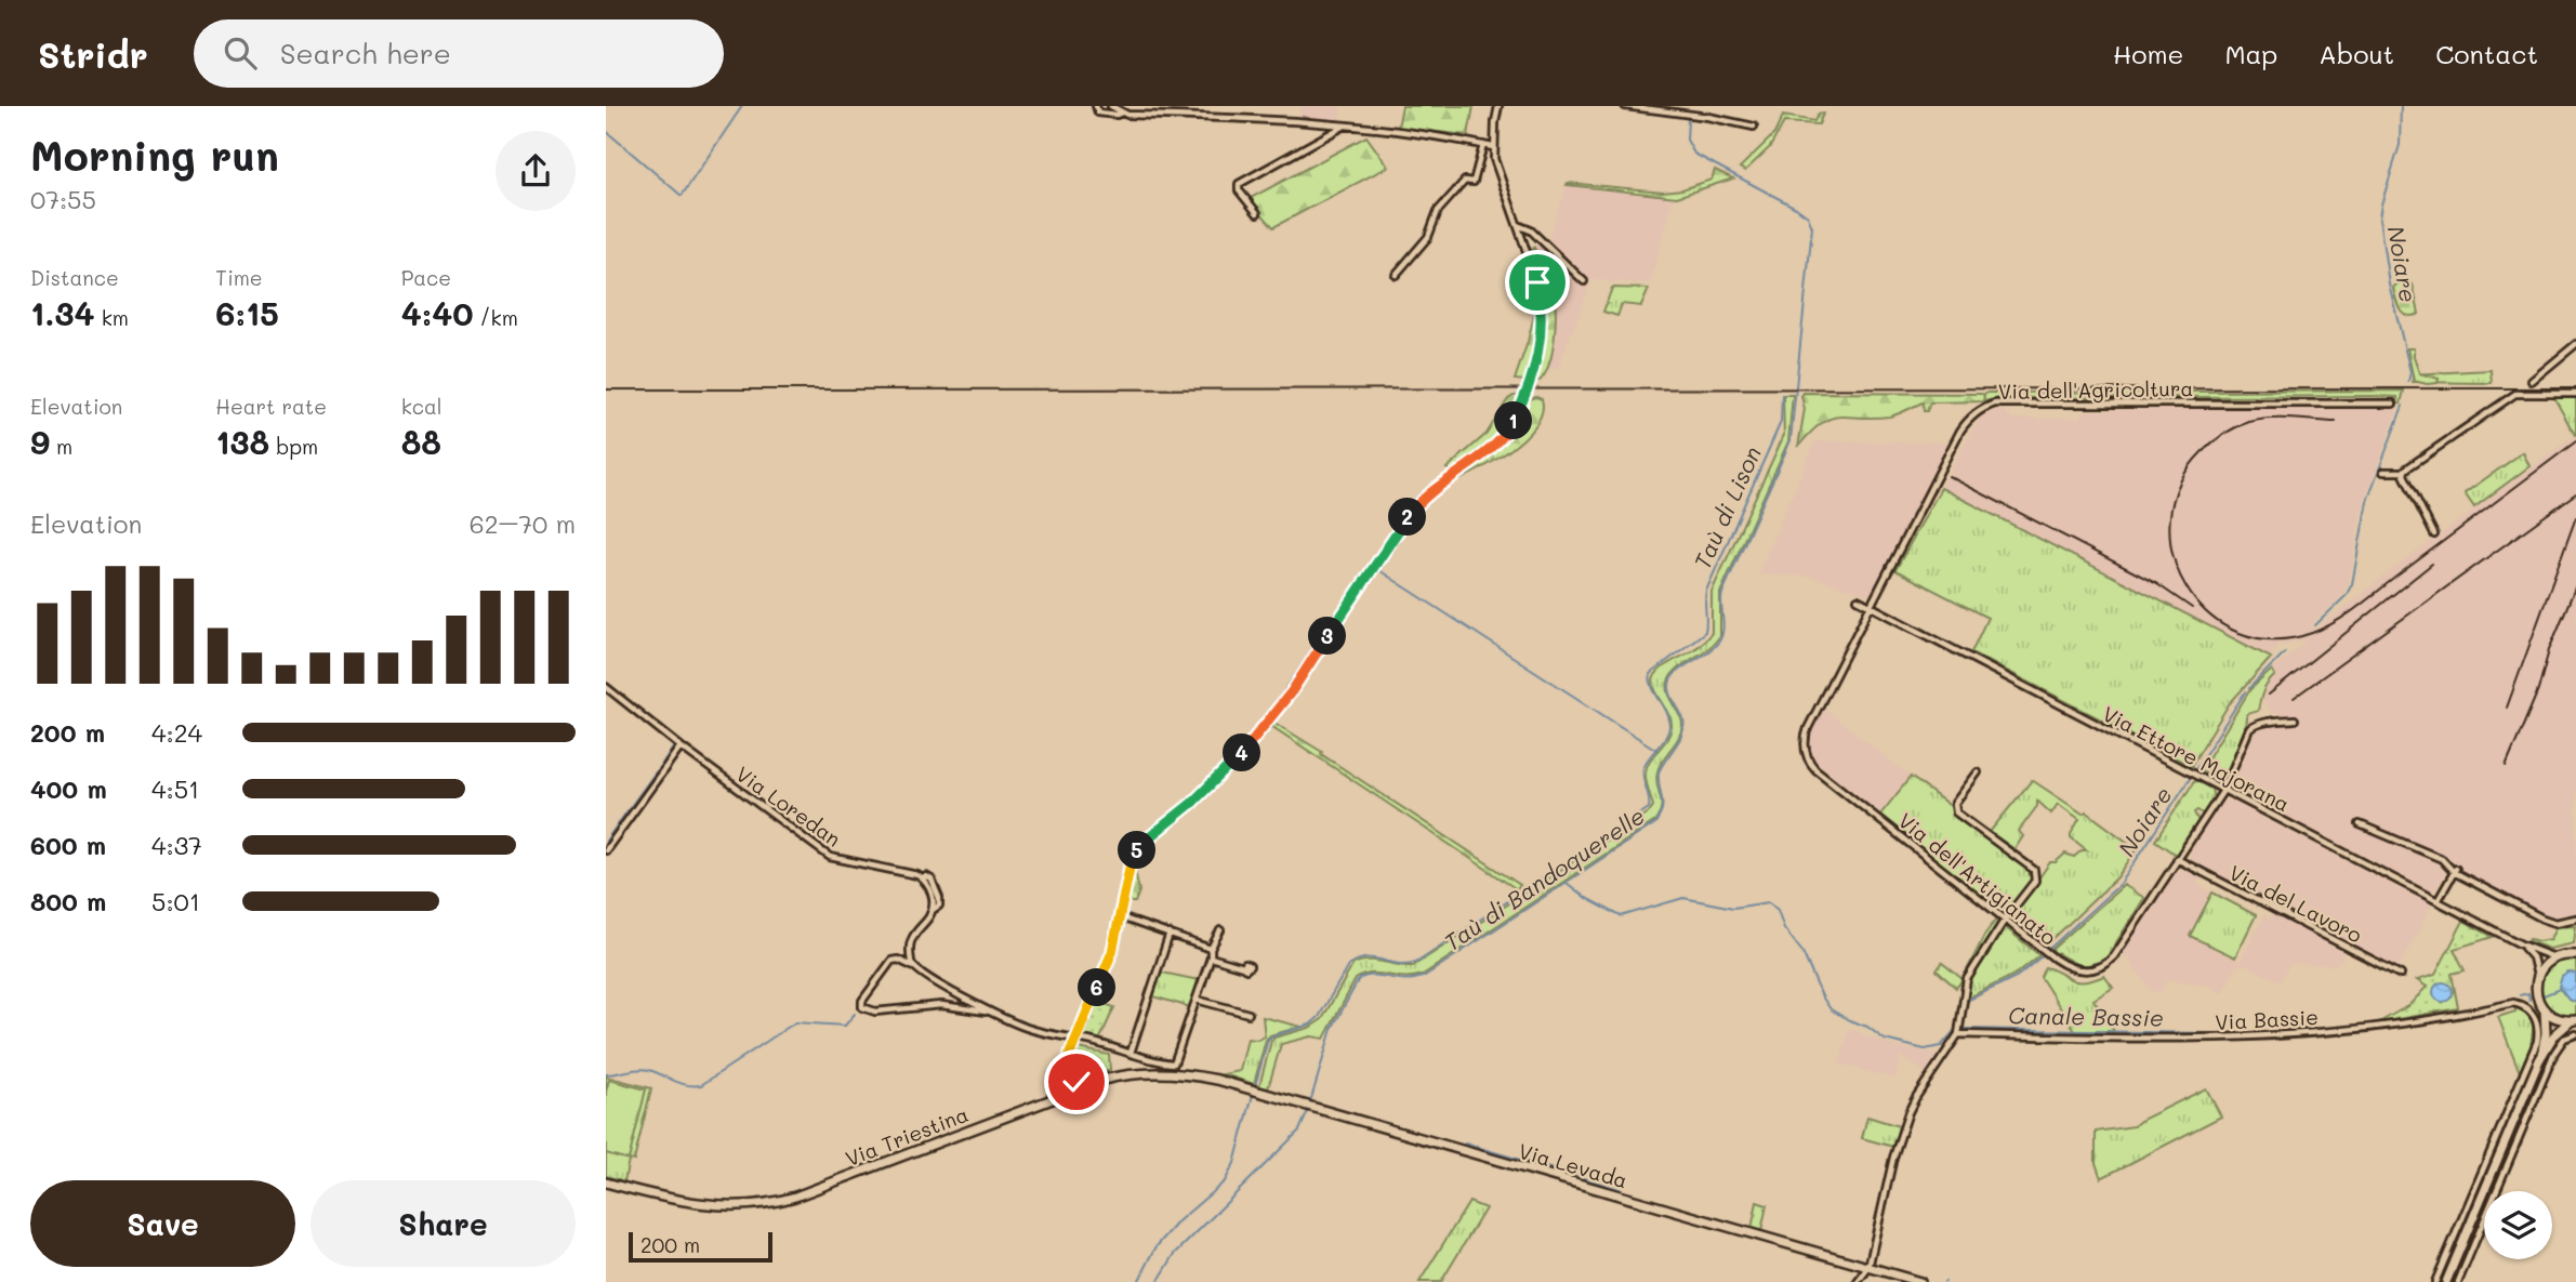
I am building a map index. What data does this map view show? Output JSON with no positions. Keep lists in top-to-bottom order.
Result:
{
  "streets": {
    "main road": ["Via Triestina", "Via Levada"],
    "street": [
      "Via dell'Agricoltura",
      "Via Ettore Majorana",
      "Via Loredan",
      "Via dell'Artigianato",
      "Via del Lavoro",
      "Via Bassie"
    ]
  },
  "crossings": [
    ["Via dell'Agricoltura", "Via Ettore Majorana"],
    ["Via dell'Agricoltura", "Via dell'Artigianato"],
    ["Via Ettore Majorana", "Via dell'Artigianato"],
    ["Via dell'Artigianato", "Via del Lavoro"],
    ["Via Triestina", "Via Levada"]
  ],
  "water": [
    "Noiare",
    "Taù di Lison",
    "Taù di Bandoquerelle",
    "Canale Bassie"
  ],
  "scale_bar": "200 m",
  "page": {
    "header": "Stridr",
    "search": "Search here",
    "nav": [
      "Home",
      "Map",
      "About",
      "Contact"
    ],
    "heading": ["Morning run", "07:55"],
    "stats": [
      ["Distance", "1.34 km"],
      ["Time", "6:15"],
      ["Pace", "4:40 /km"],
      ["Elevation", "9 m"],
      ["Heart rate", "138 bpm"],
      ["kcal", "88"]
    ],
    "pins": [
      "1",
      "2",
      "3",
      "4",
      "5",
      "6"
    ],
    "chart": ["Elevation", "62–70 m"],
    "list": [
      {
        "name": "200 m",
        "note": "4:24"
      },
      {
        "name": "400 m",
        "note": "4:51"
      },
      {
        "name": "600 m",
        "note": "4:37"
      },
      {
        "name": "800 m",
        "note": "5:01"
      }
    ],
    "buttons": ["Save", "Share"],
    "scale": "200 m"
  }
}
